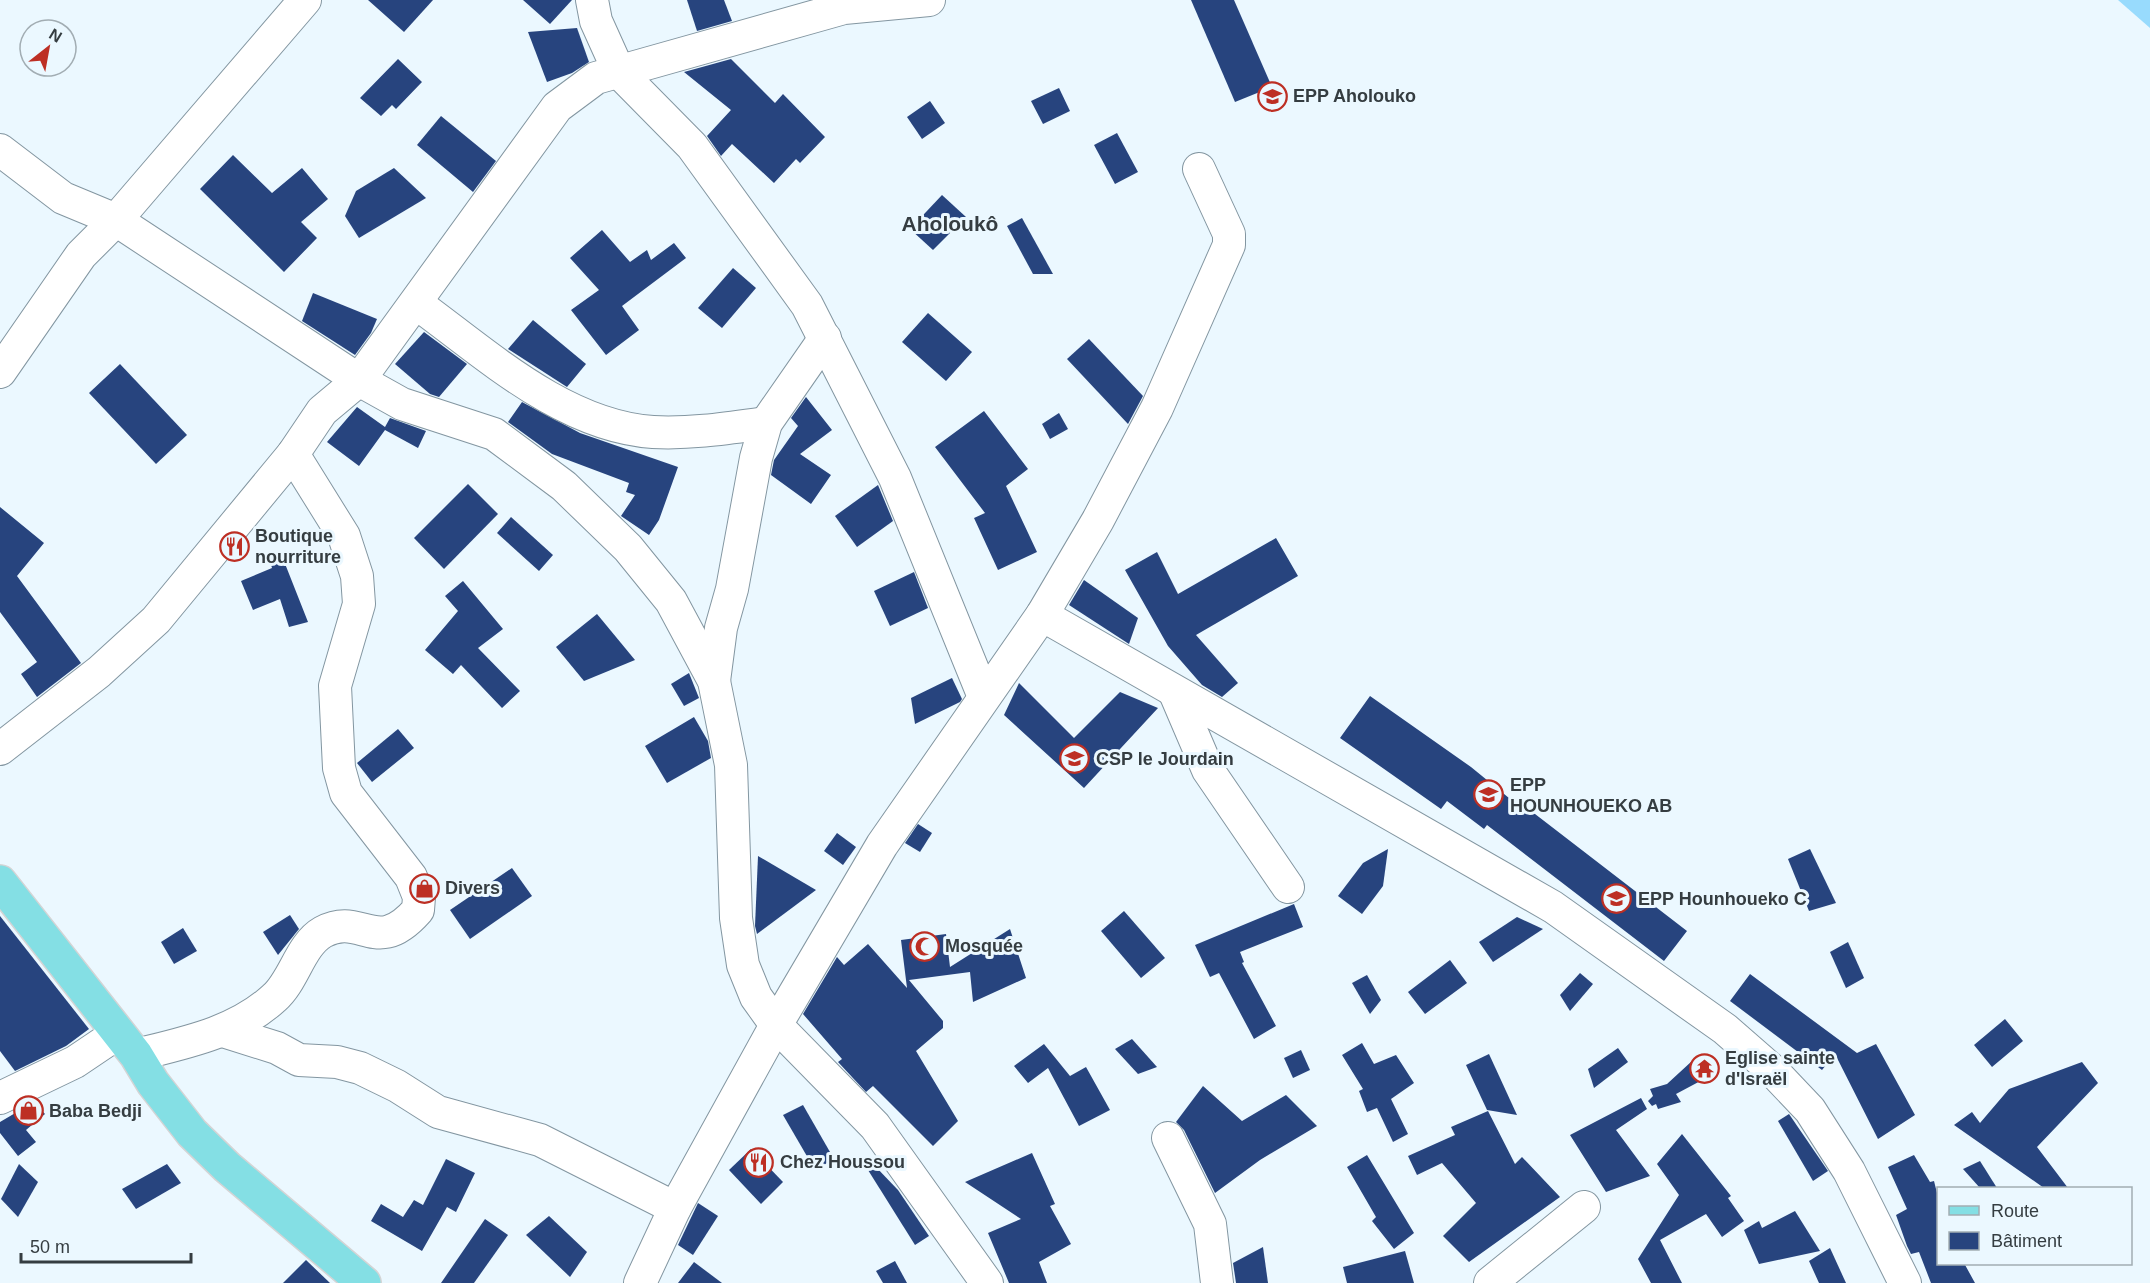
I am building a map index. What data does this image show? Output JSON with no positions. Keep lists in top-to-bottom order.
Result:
{
  "districts": ["Aholoukô"],
  "places": {
    "school or university": [
      "EPP Aholouko",
      "CSP le Jourdain",
      "EPP HOUNHOUEKO AB",
      "EPP Hounhoueko C"
    ],
    "restaurant": ["Boutique nourriture", "Chez Houssou"],
    "shop": ["Divers", "Baba Bedji"],
    "mosque": ["Mosquée"],
    "temple": ["Eglise sainte d'Israël"]
  },
  "legend": ["Route", "Bâtiment"],
  "scale_bar": "50 m",
  "north": "top right"
}
